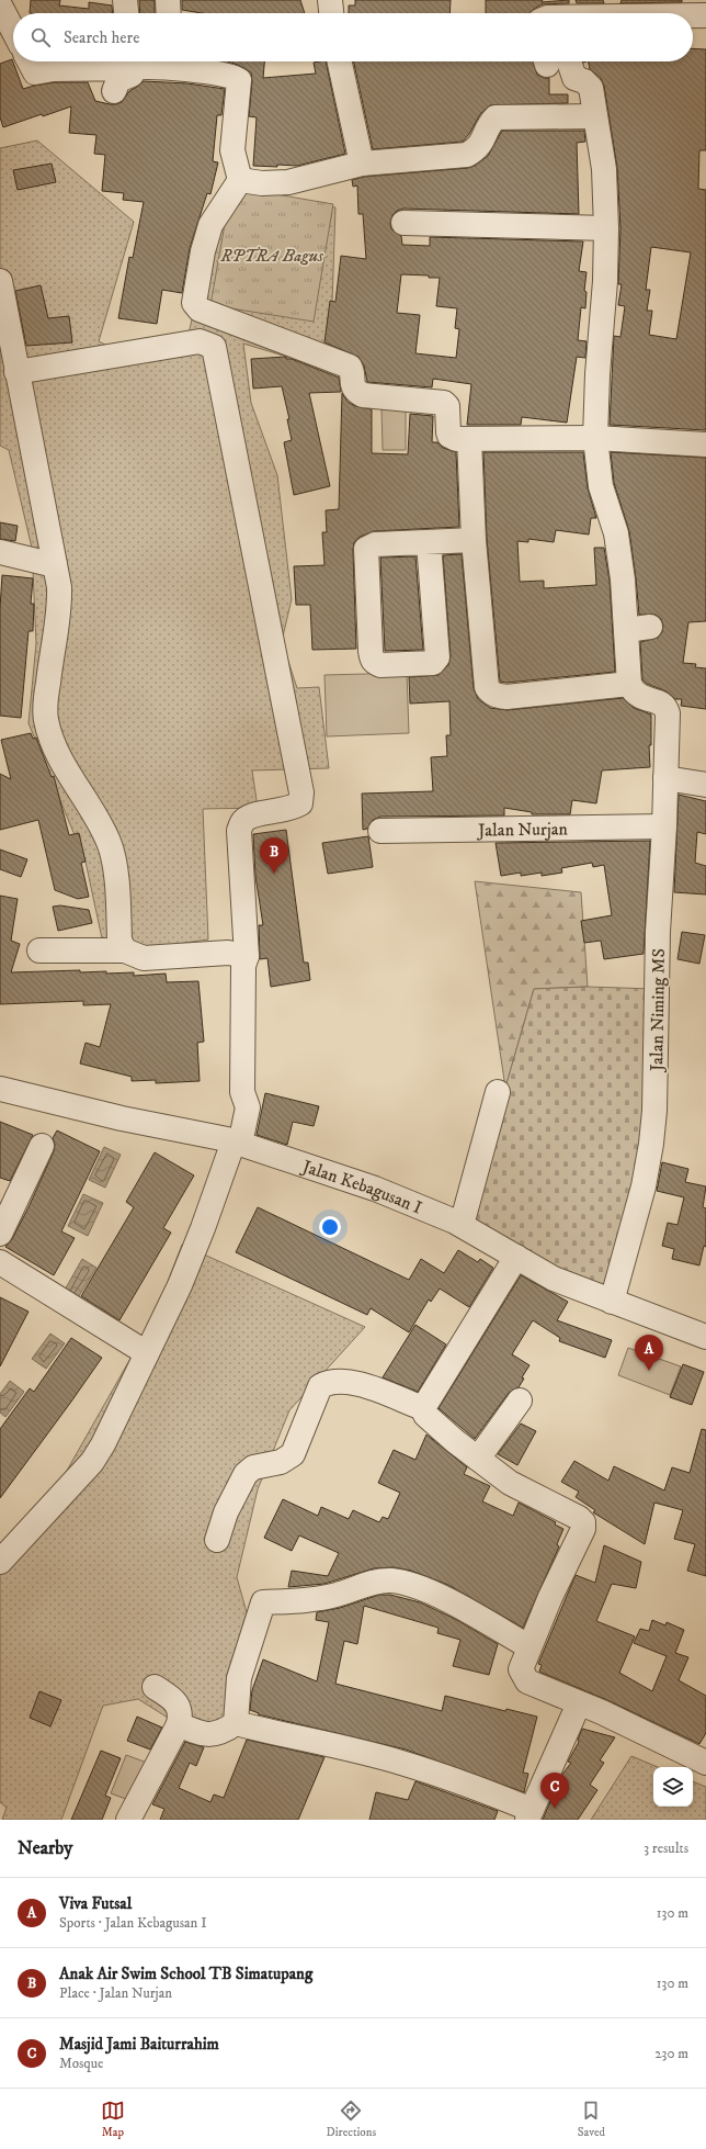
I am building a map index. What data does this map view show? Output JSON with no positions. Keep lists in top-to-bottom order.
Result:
{
  "streets": {
    "street": ["Jalan Nurjan", "Jalan Niming MS", "Jalan Kebagusan I"]
  },
  "crossings": [
    ["Jalan Nurjan", "Jalan Niming MS"],
    ["Jalan Niming MS", "Jalan Kebagusan I"]
  ],
  "parks": ["RPTRA Bagus"],
  "page": {
    "search": "Search here",
    "pins": ["B", "A", "C"],
    "heading": ["Nearby", "3 results"],
    "list": [
      {
        "mark": "A",
        "name": "Viva Futsal",
        "note": "Sports · Jalan Kebagusan I",
        "value": "130 m"
      },
      {
        "mark": "B",
        "name": "Anak Air Swim School TB Simatupang",
        "note": "Place · Jalan Nurjan",
        "value": "130 m"
      },
      {
        "mark": "C",
        "name": "Masjid Jami Baiturrahim",
        "note": "Mosque",
        "value": "230 m"
      }
    ],
    "nav": ["Map", "Directions", "Saved"]
  }
}
